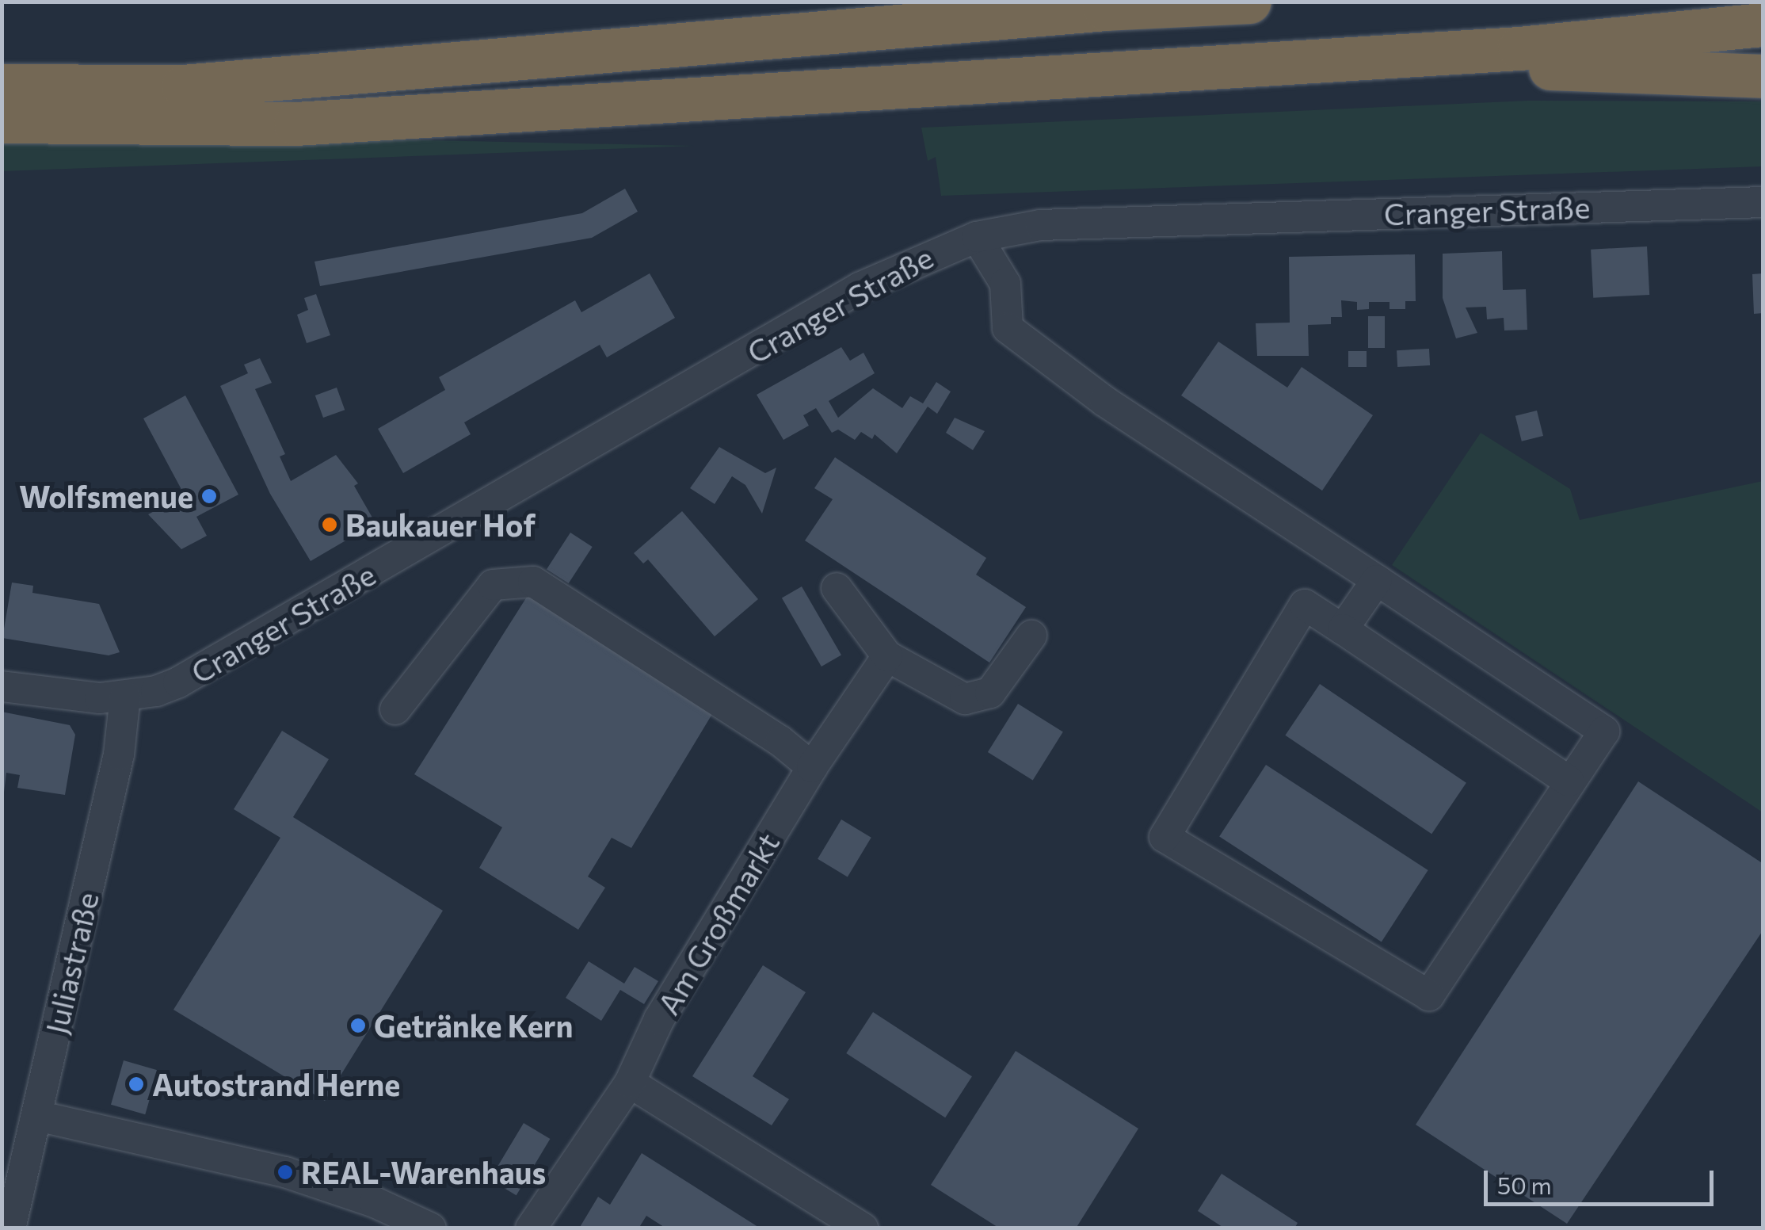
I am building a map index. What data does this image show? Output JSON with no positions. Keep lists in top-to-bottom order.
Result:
{
  "streets": {
    "street": ["Cranger Straße", "Am Großmarkt", "Juliastraße"]
  },
  "crossings": [
    ["Cranger Straße", "Juliastraße"]
  ],
  "places": [
    "Wolfsmenue",
    "Baukauer Hof",
    "Getränke Kern",
    "Autostrand Herne",
    "REAL-Warenhaus"
  ],
  "scale_bar": "50 m"
}
